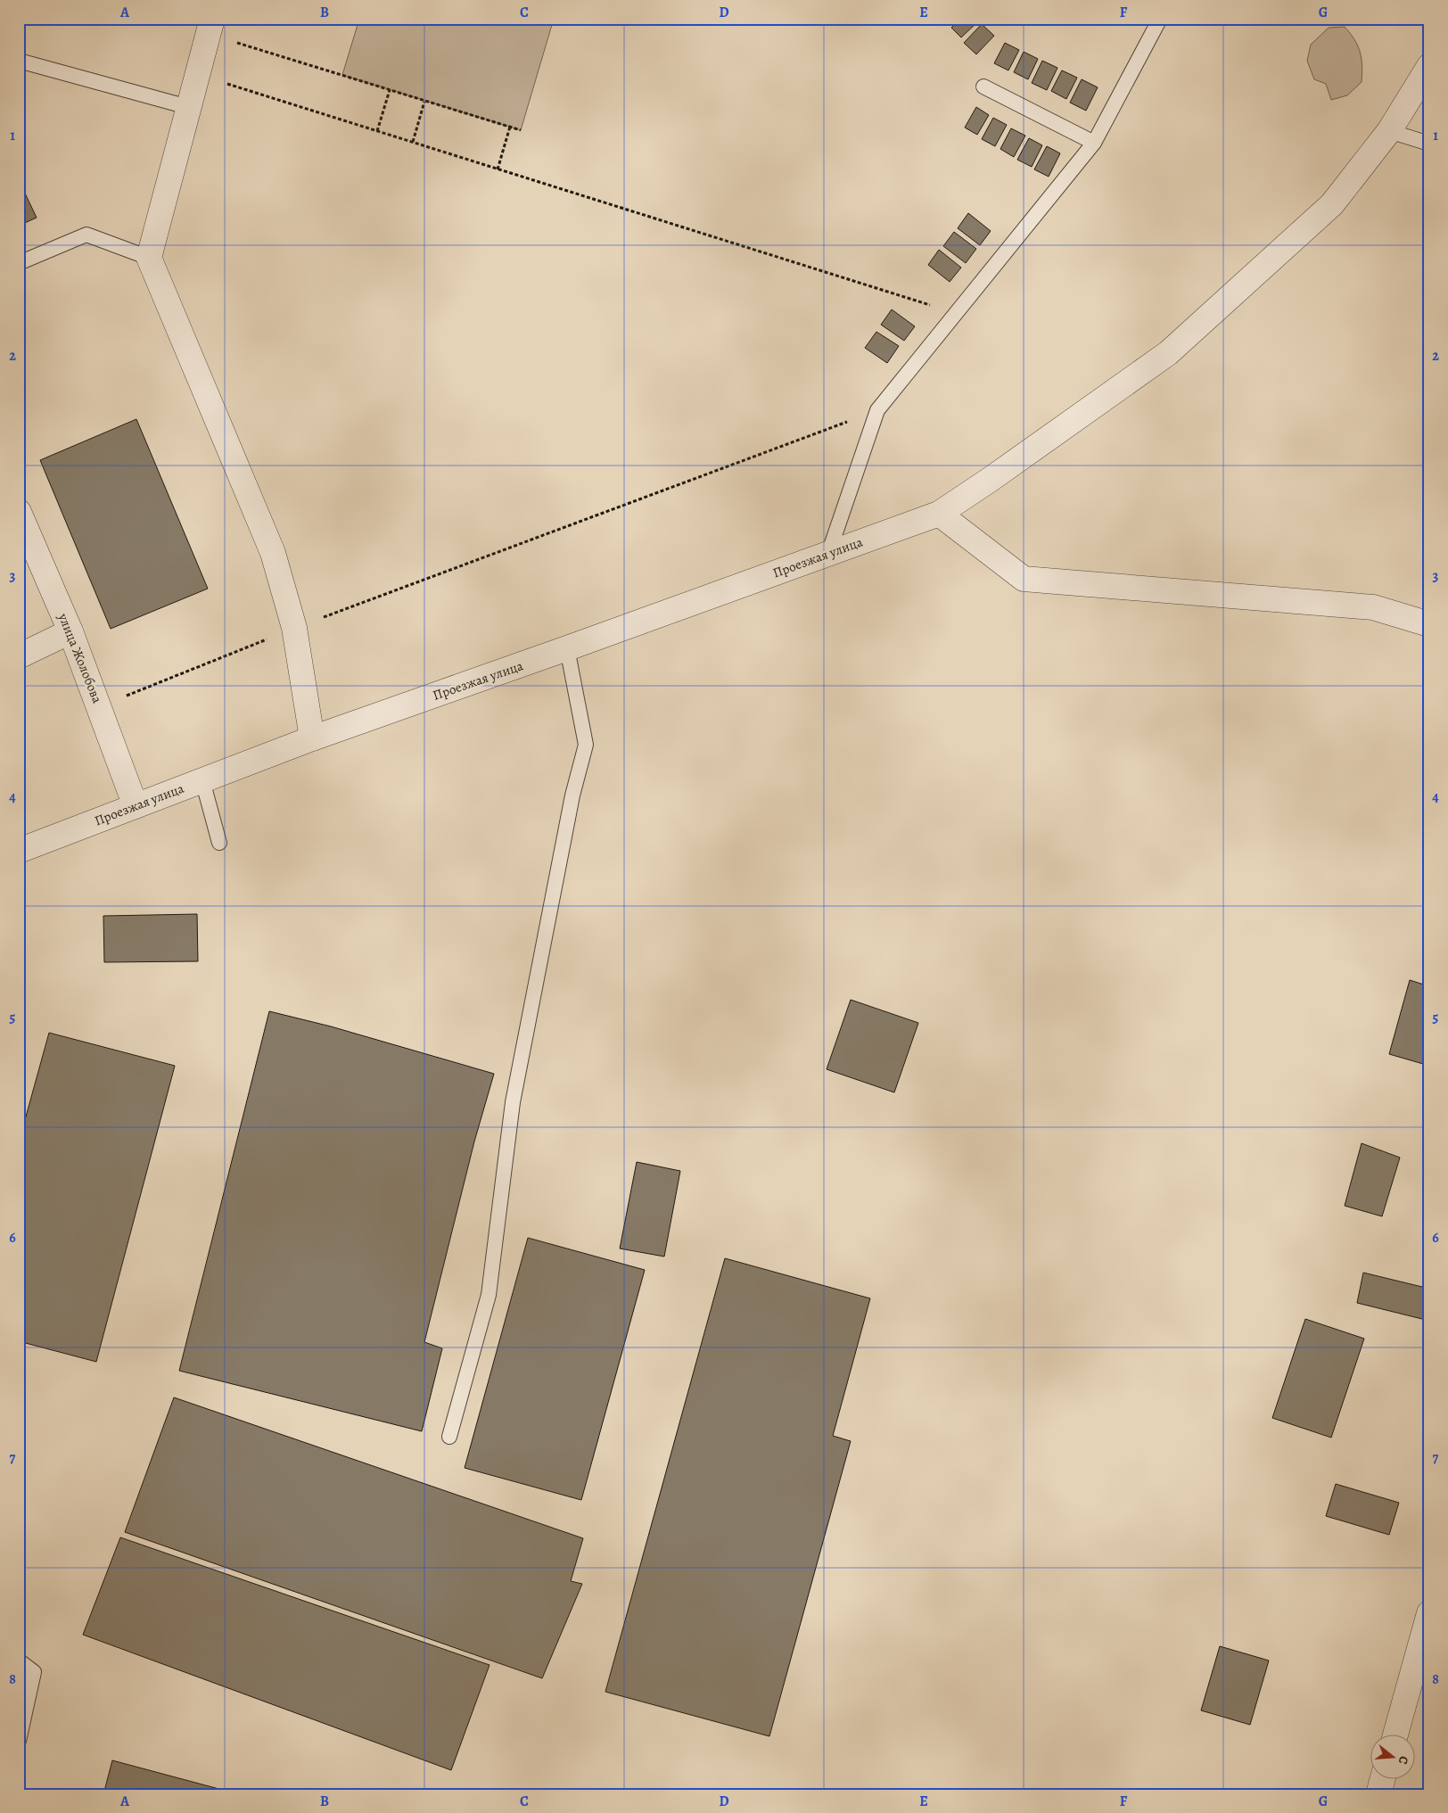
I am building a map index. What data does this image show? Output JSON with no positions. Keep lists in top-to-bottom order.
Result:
{
  "streets": {
    "street": ["Проезжая улица", "улица Жолобова"]
  },
  "crossings": [
    ["Проезжая улица", "улица Жолобова"]
  ],
  "north": "right",
  "grid": {
    "columns": [
      "A",
      "B",
      "C",
      "D",
      "E",
      "F",
      "G"
    ],
    "rows": [
      "1",
      "2",
      "3",
      "4",
      "5",
      "6",
      "7",
      "8"
    ]
  }
}
